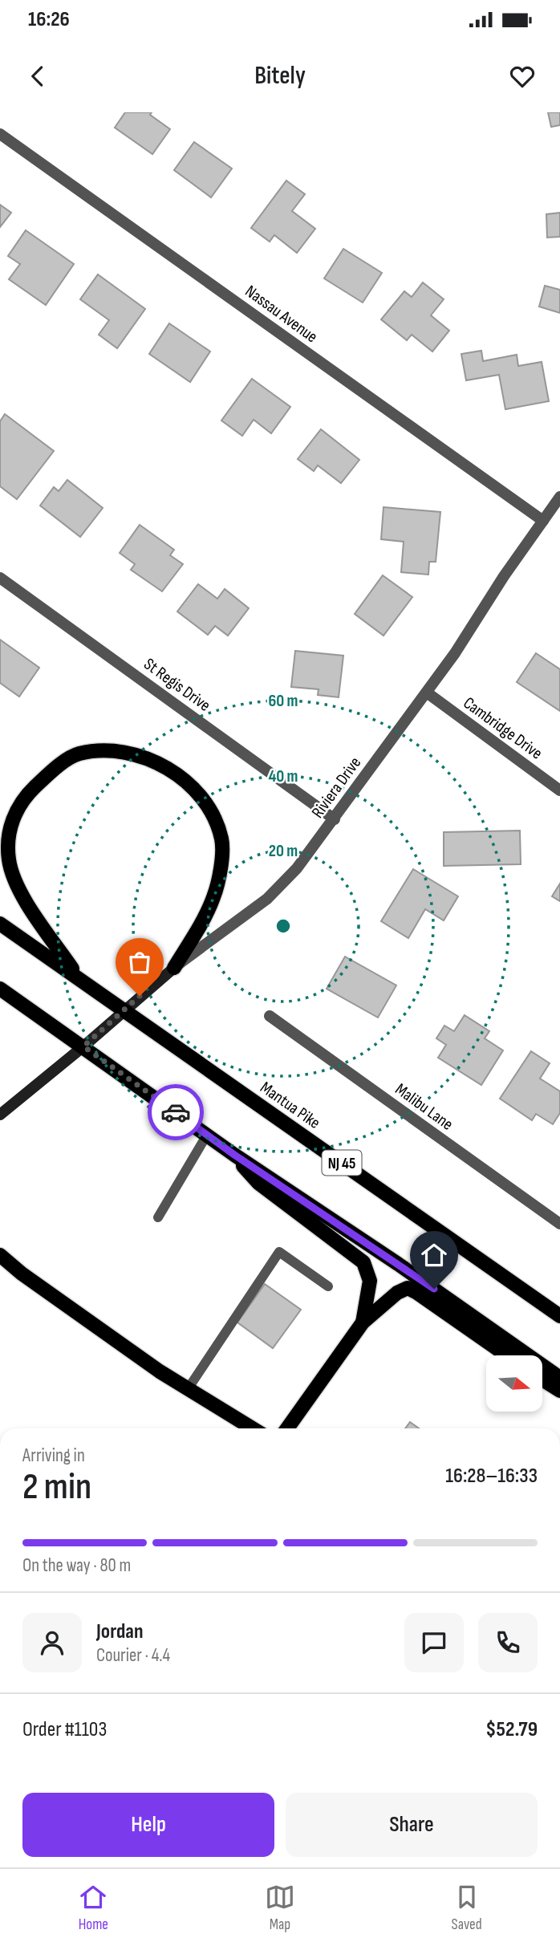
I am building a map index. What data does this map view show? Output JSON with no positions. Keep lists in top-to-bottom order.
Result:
{
  "streets": {
    "main road": ["Mantua Pike", "NJ 45"],
    "street": [
      "Nassau Avenue",
      "St Regis Drive",
      "Cambridge Drive",
      "Riviera Drive",
      "Malibu Lane"
    ]
  },
  "crossings": [
    ["Nassau Avenue", "Riviera Drive"],
    ["St Regis Drive", "Riviera Drive"],
    ["Cambridge Drive", "Riviera Drive"],
    ["Riviera Drive", "Mantua Pike"]
  ],
  "north": "right",
  "page": {
    "status": "16:26",
    "header": "Bitely",
    "heading": ["2 min", "Arriving in", "16:28–16:33"],
    "panel": [
      "Jordan",
      "Courier · 4.4",
      "Order #1103",
      "$52.79"
    ],
    "bar": "On the way · 80 m",
    "buttons": ["Help", "Share"],
    "tabs": ["Home", "Map", "Saved"]
  },
  "rings": ["60 m", "40 m", "20 m"]
}
